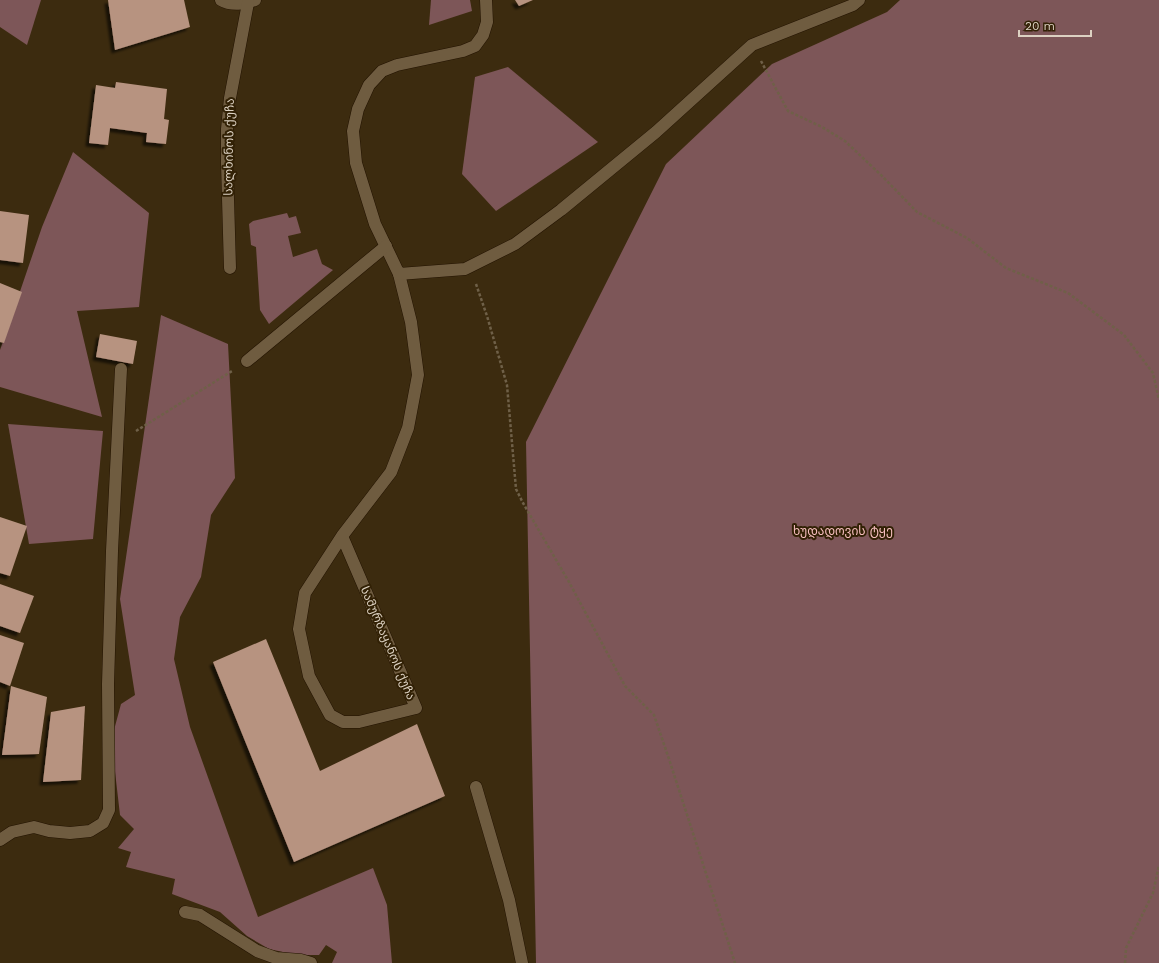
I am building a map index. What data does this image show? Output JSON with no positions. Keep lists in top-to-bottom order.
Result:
{
  "streets": {
    "street": ["სალხინოს ქუჩა", "სამურზაყანოს ქუჩა"]
  },
  "parks": ["ხუდადოვის ტყე"],
  "scale_bar": "20 m"
}
